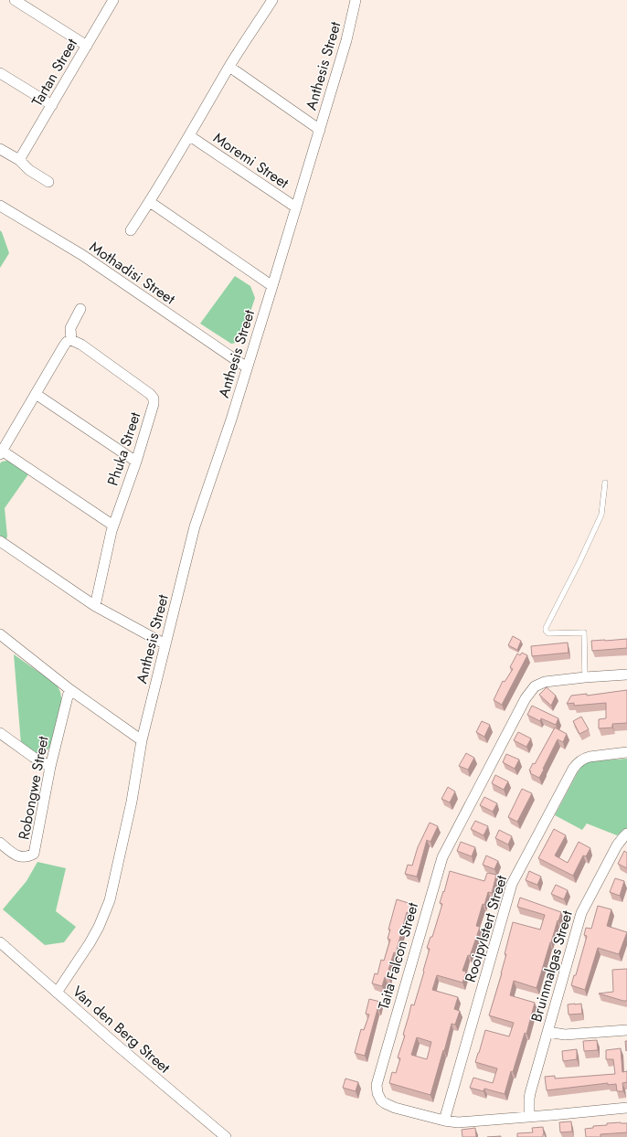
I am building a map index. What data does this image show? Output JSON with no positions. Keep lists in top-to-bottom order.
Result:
{
  "streets": {
    "street": [
      "Anthesis Street",
      "Tartan Street",
      "Moremi Street",
      "Mothadisi Street",
      "Phuka Street",
      "Robongwe Street",
      "Rooipylstert Street",
      "Taita Falcon Street",
      "Bruinmalgas Street",
      "Van den Berg Street"
    ]
  },
  "crossings": [
    ["Anthesis Street", "Moremi Street"],
    ["Anthesis Street", "Mothadisi Street"],
    ["Anthesis Street", "Van den Berg Street"],
    ["Rooipylstert Street", "Taita Falcon Street"],
    ["Taita Falcon Street", "Bruinmalgas Street"]
  ]
}
